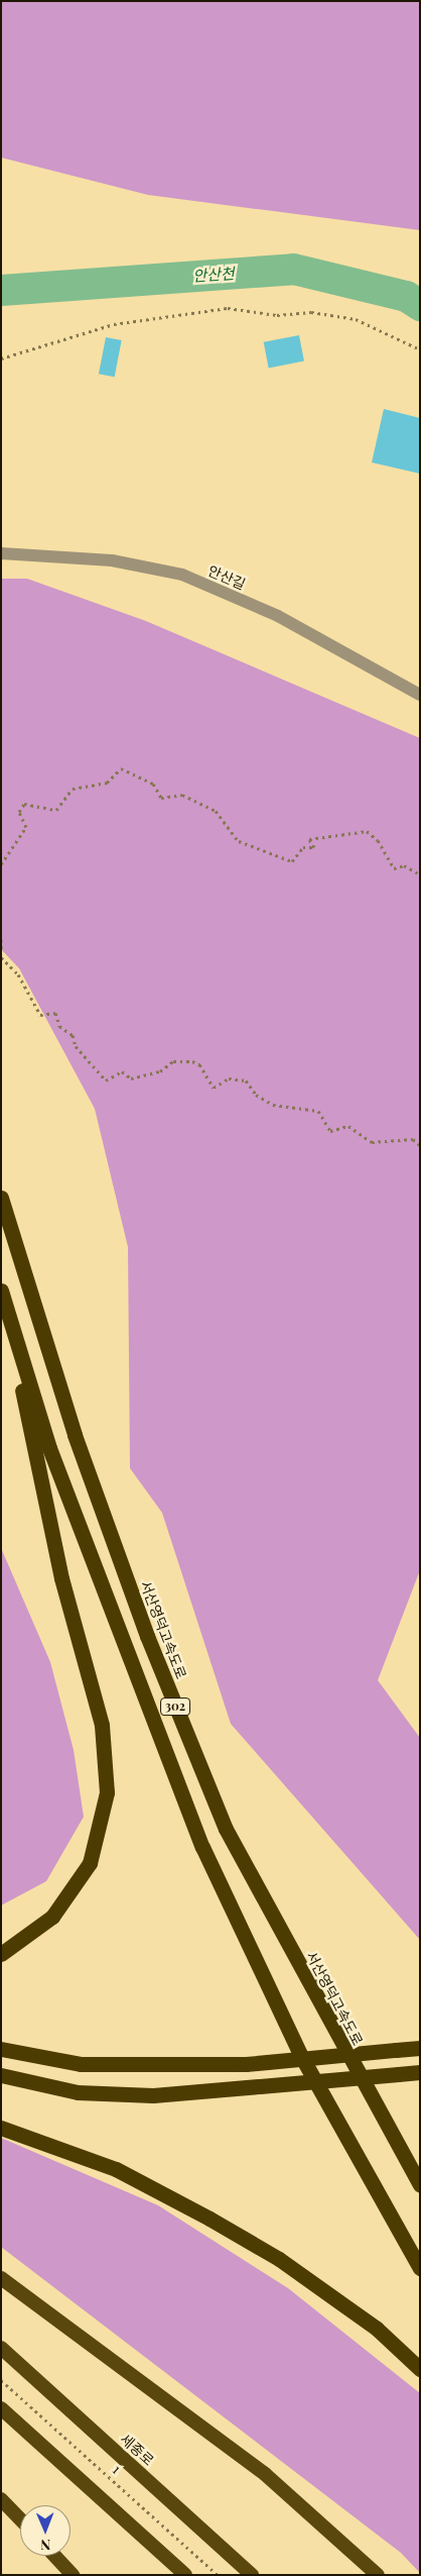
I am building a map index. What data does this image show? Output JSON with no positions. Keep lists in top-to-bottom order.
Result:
{
  "streets": {
    "highway": ["서산영덕고속도로", "302", "세종로"],
    "street": ["안산길"],
    "path": ["1"]
  },
  "water": ["안산천"],
  "north": "bottom"
}
